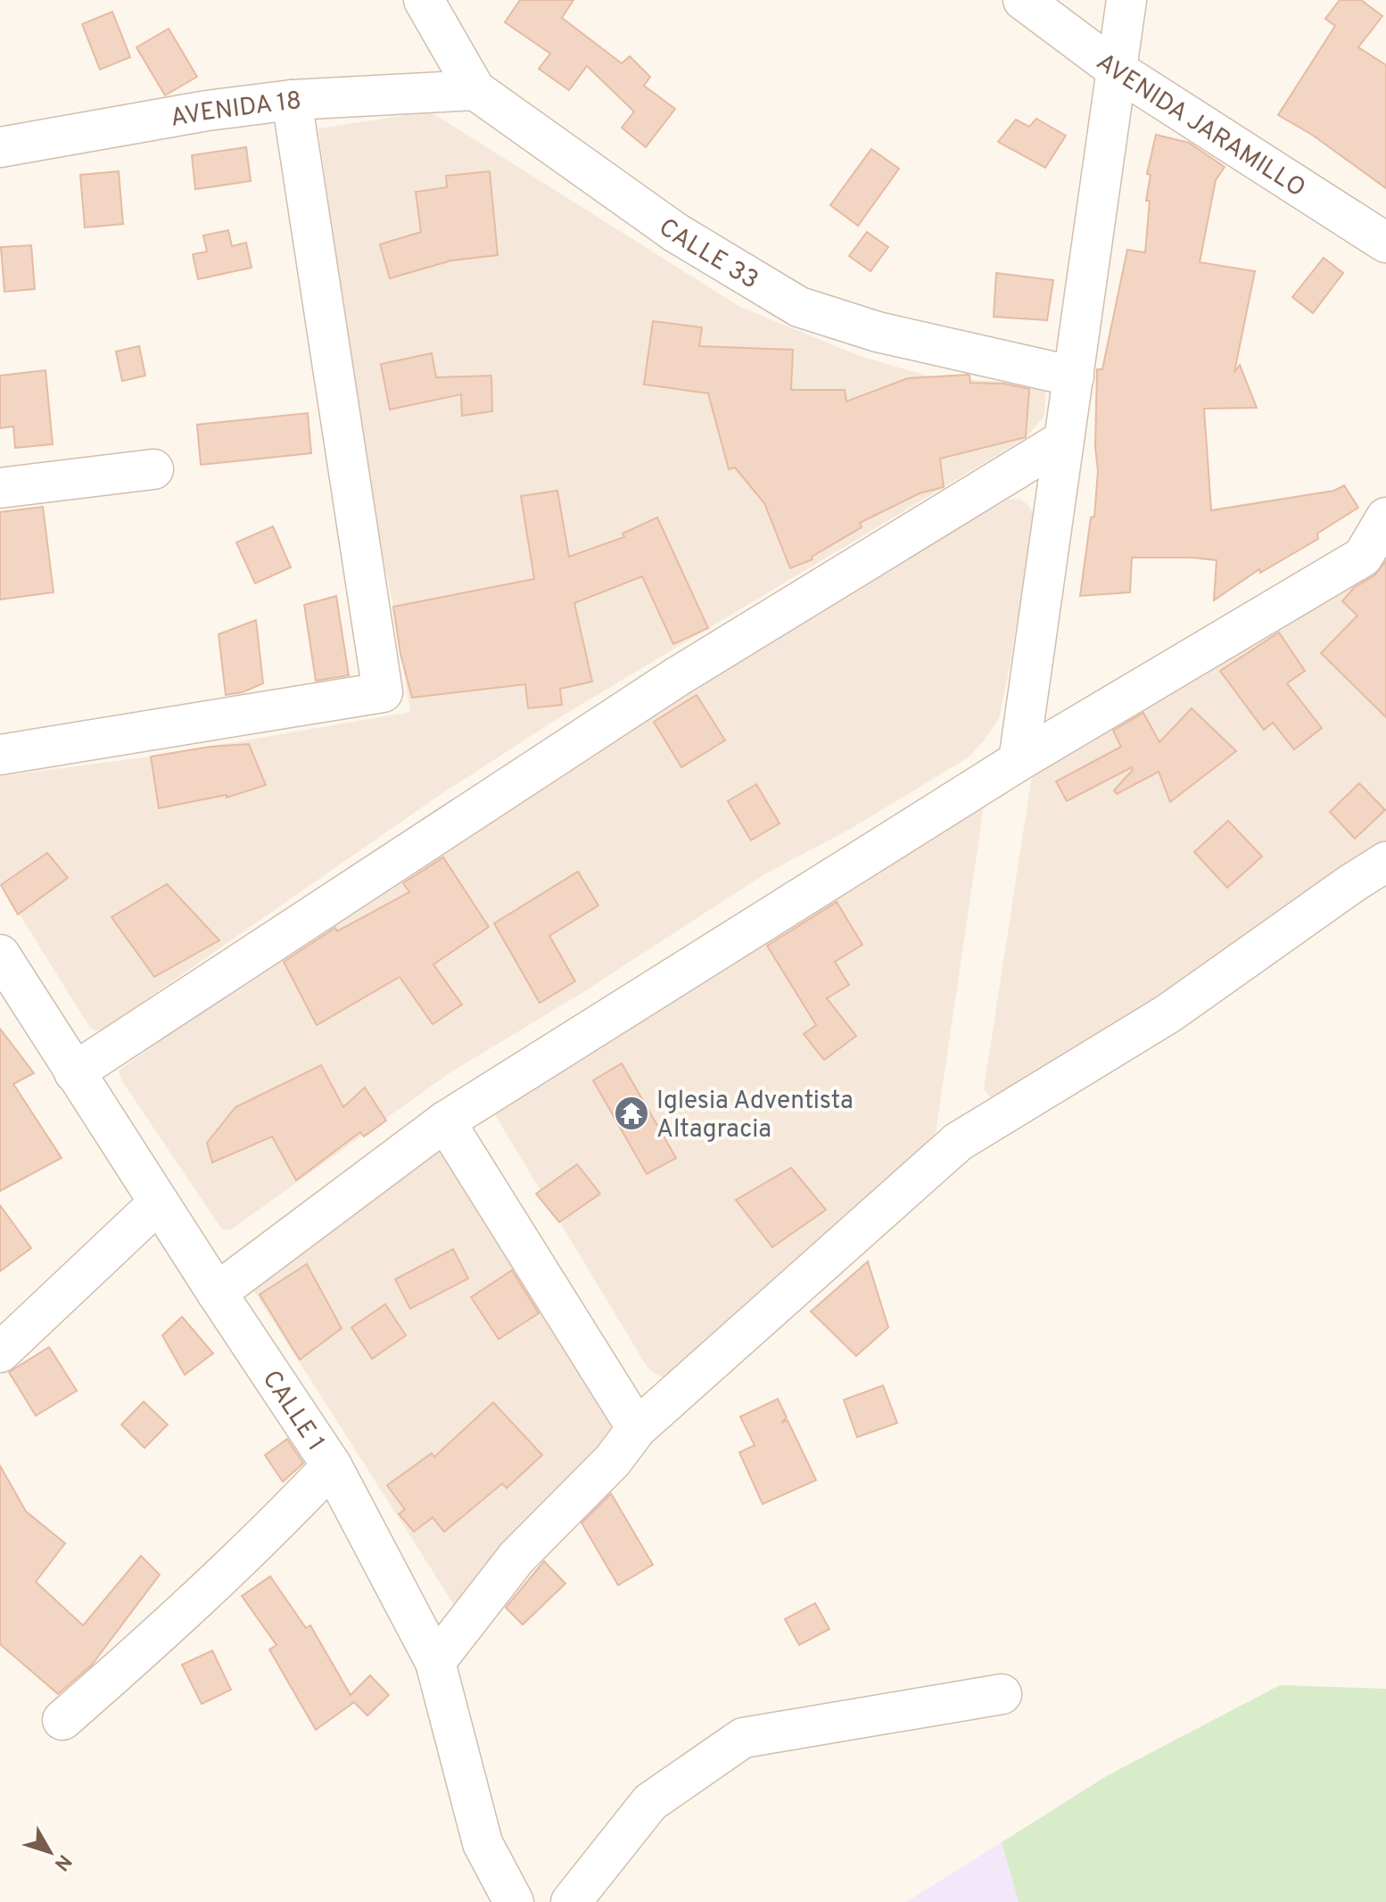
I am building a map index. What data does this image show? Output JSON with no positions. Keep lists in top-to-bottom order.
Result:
{
  "streets": {
    "street": [
      "AVENIDA 18",
      "AVENIDA JARAMILLO",
      "CALLE 33",
      "CALLE 1"
    ]
  },
  "crossings": [
    ["AVENIDA 18", "CALLE 33"]
  ],
  "places": {
    "temple": ["Iglesia Adventista Altagracia"]
  },
  "north": "bottom right"
}
